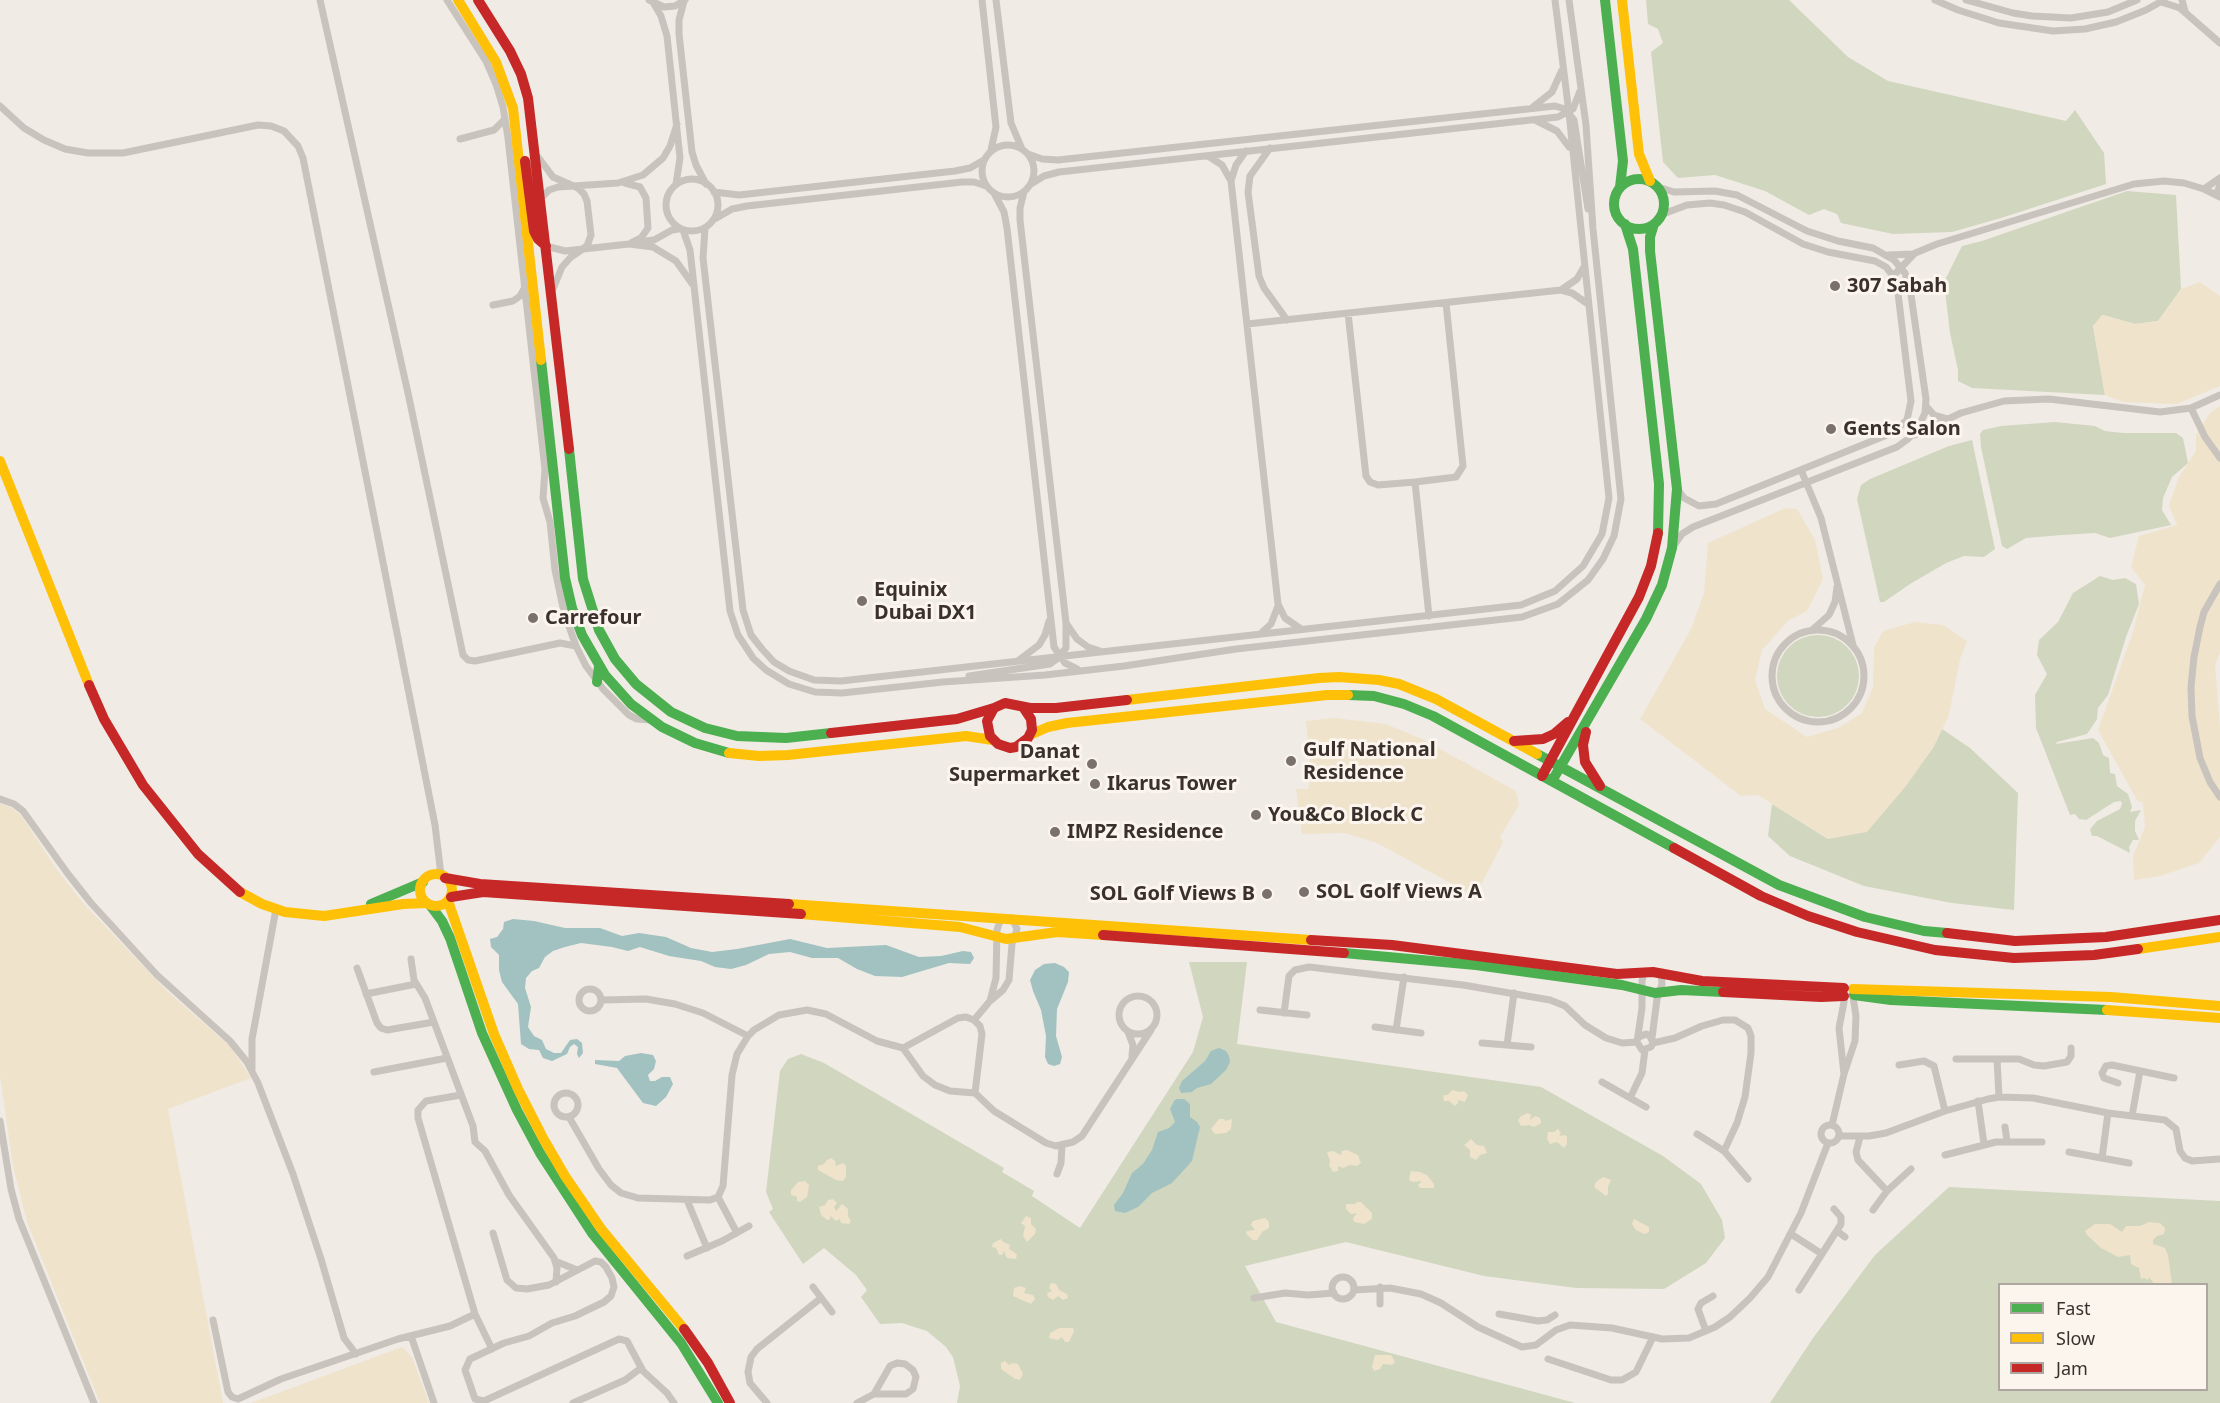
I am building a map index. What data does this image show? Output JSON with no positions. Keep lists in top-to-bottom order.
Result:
{
  "places": [
    "307 Sabah",
    "Gents Salon",
    "Equinix Dubai DX1",
    "Carrefour",
    "Gulf National Residence",
    "Danat Supermarket",
    "Ikarus Tower",
    "You&Co Block C",
    "IMPZ Residence",
    "SOL Golf Views A",
    "SOL Golf Views B"
  ],
  "legend": ["Fast", "Slow", "Jam"]
}
